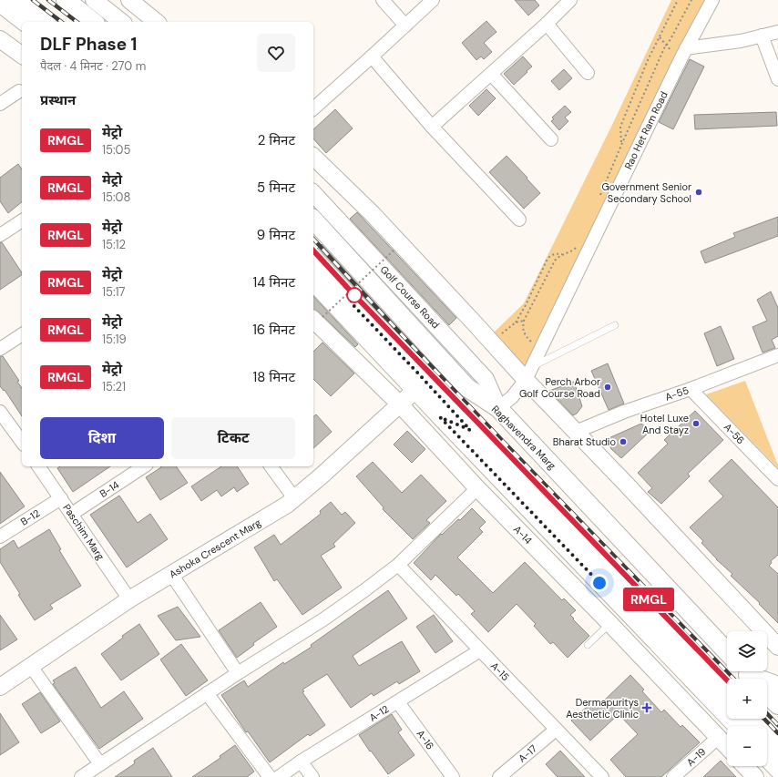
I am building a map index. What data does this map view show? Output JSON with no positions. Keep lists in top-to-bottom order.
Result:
{
  "streets": {
    "main road": ["Raghavendra Marg"],
    "street": [
      "Rao Het Ram Road",
      "Golf Course Road",
      "A-55",
      "A-56",
      "B-14",
      "B-12",
      "Paschim Marg",
      "A-14",
      "Ashoka Crescent Marg",
      "A-15",
      "A-12",
      "A-16",
      "A-17",
      "A-19"
    ]
  },
  "crossings": [
    ["Rao Het Ram Road", "Golf Course Road"],
    ["Rao Het Ram Road", "Raghavendra Marg"],
    ["Golf Course Road", "Raghavendra Marg"],
    ["A-55", "A-56"],
    ["B-14", "Paschim Marg"],
    ["B-12", "Paschim Marg"],
    ["Paschim Marg", "Ashoka Crescent Marg"],
    ["A-14", "Ashoka Crescent Marg"],
    ["A-14", "A-19"],
    ["A-15", "A-12"],
    ["A-15", "A-17"],
    ["A-12", "A-16"]
  ],
  "places": {
    "other": [
      "Government Senior Secondary School",
      "Perch Arbor Golf Course Road",
      "Hotel Luxe And Stayz",
      "Bharat Studio"
    ],
    "health": ["Dermapuritys Aesthetic Clinic"]
  },
  "lines": ["metro line RMGL"],
  "page": {
    "on_map": "RMGL",
    "heading": [
      ["DLF Phase 1", "पैदल · 4 मिनट · 270 m"],
      "प्रस्थान"
    ],
    "list": [
      {
        "mark": "RMGL",
        "name": "मेट्रो",
        "note": "15:05",
        "value": "2 मिनट"
      },
      {
        "mark": "RMGL",
        "name": "मेट्रो",
        "note": "15:08",
        "value": "5 मिनट"
      },
      {
        "mark": "RMGL",
        "name": "मेट्रो",
        "note": "15:12",
        "value": "9 मिनट"
      },
      {
        "mark": "RMGL",
        "name": "मेट्रो",
        "note": "15:17",
        "value": "14 मिनट"
      },
      {
        "mark": "RMGL",
        "name": "मेट्रो",
        "note": "15:19",
        "value": "16 मिनट"
      },
      {
        "mark": "RMGL",
        "name": "मेट्रो",
        "note": "15:21",
        "value": "18 मिनट"
      }
    ],
    "buttons": ["दिशा", "टिकट"],
    "map_buttons": ["+", "−"]
  }
}
